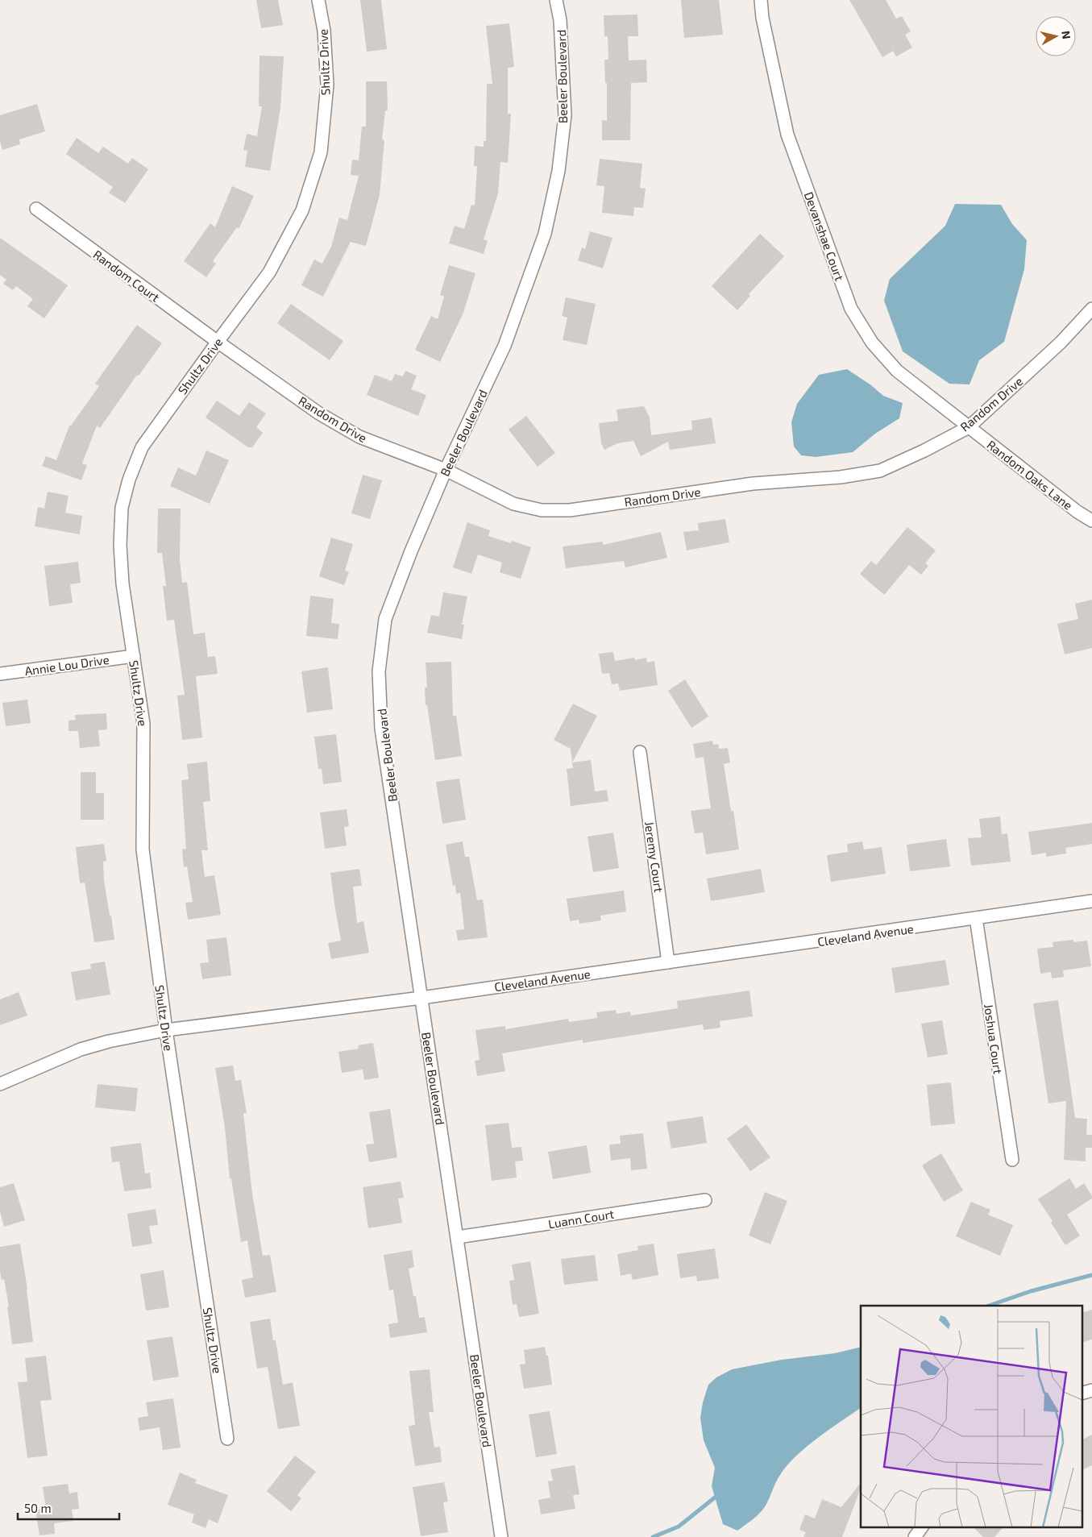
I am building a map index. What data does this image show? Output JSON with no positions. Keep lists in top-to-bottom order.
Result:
{
  "streets": {
    "street": [
      "Shultz Drive",
      "Beeler Boulevard",
      "Devanshae Court",
      "Random Court",
      "Random Drive",
      "Random Oaks Lane",
      "Annie Lou Drive",
      "Jeremy Court",
      "Cleveland Avenue",
      "Joshua Court",
      "Luann Court"
    ]
  },
  "crossings": [
    ["Shultz Drive", "Random Court"],
    ["Shultz Drive", "Random Drive"],
    ["Shultz Drive", "Annie Lou Drive"],
    ["Shultz Drive", "Cleveland Avenue"],
    ["Beeler Boulevard", "Random Drive"],
    ["Beeler Boulevard", "Cleveland Avenue"],
    ["Beeler Boulevard", "Luann Court"],
    ["Devanshae Court", "Random Drive"],
    ["Devanshae Court", "Random Oaks Lane"],
    ["Random Court", "Random Drive"],
    ["Random Drive", "Random Oaks Lane"],
    ["Jeremy Court", "Cleveland Avenue"],
    ["Cleveland Avenue", "Joshua Court"]
  ],
  "scale_bar": "50 m",
  "north": "right"
}
